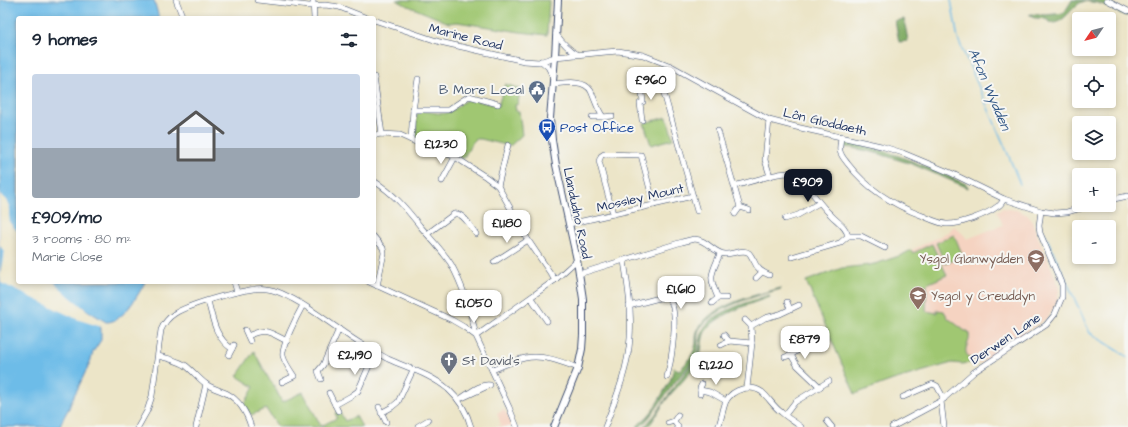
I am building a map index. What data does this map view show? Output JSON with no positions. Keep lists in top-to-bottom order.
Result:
{
  "streets": {
    "main road": ["Llandudno Road"],
    "street": [
      "Marine Road",
      "Lôn Gloddaeth",
      "Mossley Mount",
      "Derwen Lane"
    ]
  },
  "crossings": [
    ["Marine Road", "Lôn Gloddaeth"],
    ["Marine Road", "Llandudno Road"],
    ["Lôn Gloddaeth", "Llandudno Road"],
    ["Lôn Gloddaeth", "Derwen Lane"],
    ["Mossley Mount", "Llandudno Road"]
  ],
  "water": ["Afon Wydden"],
  "places": {
    "public building": ["B More Local"],
    "bus stop": ["Post Office"],
    "school or university": ["Ysgol Glanwydden", "Ysgol y Creuddyn"],
    "church": ["St David's"]
  },
  "north": "bottom left",
  "page": {
    "map_buttons": ["+", "−"],
    "heading": "9 homes",
    "list": [
      {
        "name": "£909/mo",
        "note": "3 rooms · 80 m² · Marie Close"
      }
    ],
    "price": [
      "£960",
      "£1,230",
      "£909",
      "£1,180",
      "£1,610",
      "£1,050",
      "£879",
      "£2,190",
      "£1,220"
    ]
  }
}
